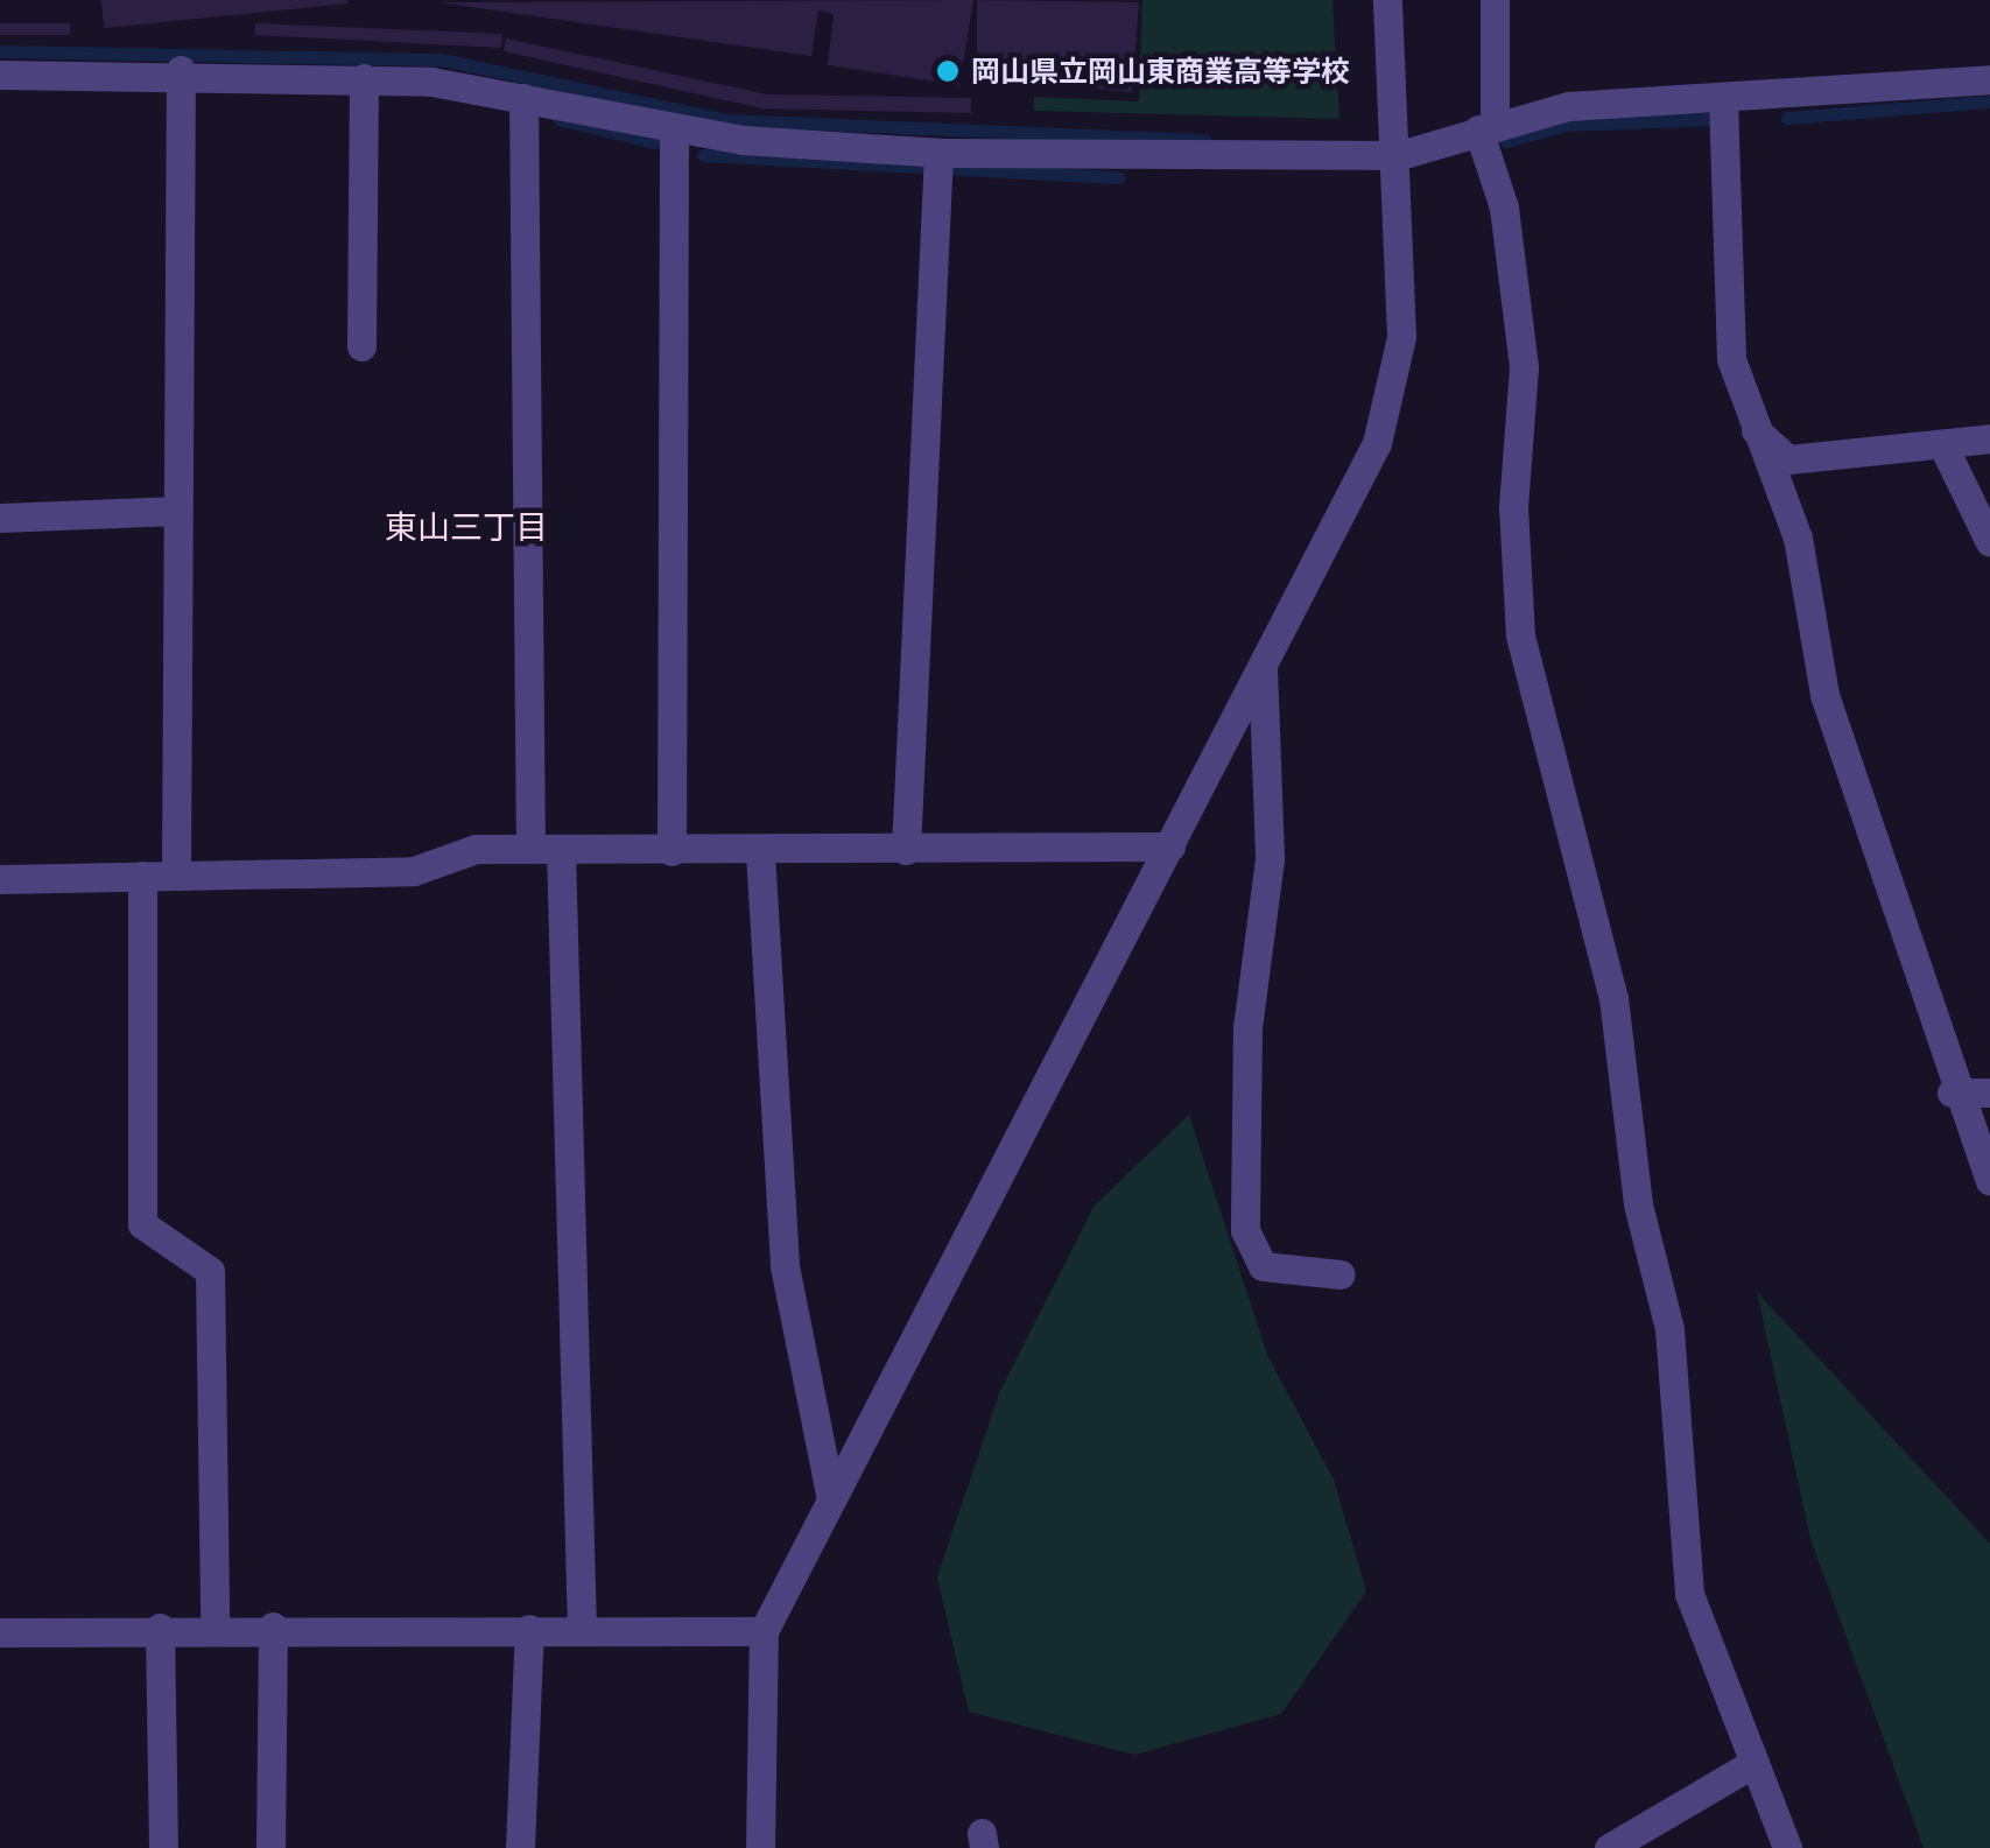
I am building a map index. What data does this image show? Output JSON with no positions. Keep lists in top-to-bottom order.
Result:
{
  "districts": ["東山三丁目"],
  "places": ["岡山県立岡山東商業高等学校"]
}
